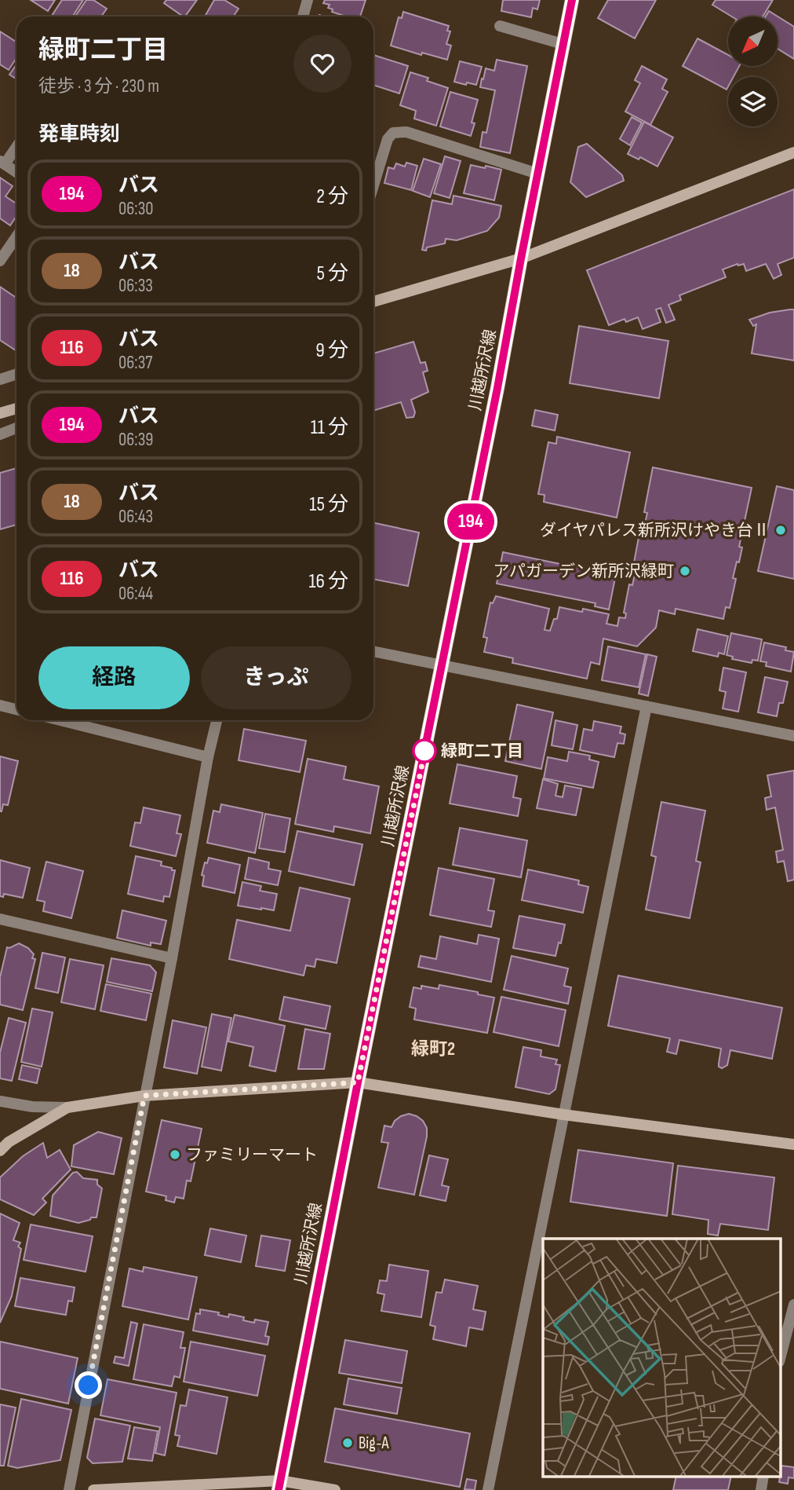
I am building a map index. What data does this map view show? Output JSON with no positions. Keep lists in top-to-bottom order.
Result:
{
  "streets": {
    "main road": ["川越所沢線"]
  },
  "districts": ["緑町2"],
  "places": [
    "ダイヤパレス新所沢けやき台Ⅱ",
    "アパガーデン新所沢緑町",
    "緑町二丁目",
    "ファミリーマート",
    "Big-A"
  ],
  "lines": ["bus line 194"],
  "north": "bottom left",
  "page": {
    "on_map": "194",
    "heading": [
      ["緑町二丁目", "徒歩 · 3 分 · 230 m"],
      "発車時刻"
    ],
    "list": [
      {
        "mark": "194",
        "name": "バス",
        "note": "06:30",
        "value": "2 分"
      },
      {
        "mark": "18",
        "name": "バス",
        "note": "06:33",
        "value": "5 分"
      },
      {
        "mark": "116",
        "name": "バス",
        "note": "06:37",
        "value": "9 分"
      },
      {
        "mark": "194",
        "name": "バス",
        "note": "06:39",
        "value": "11 分"
      },
      {
        "mark": "18",
        "name": "バス",
        "note": "06:43",
        "value": "15 分"
      },
      {
        "mark": "116",
        "name": "バス",
        "note": "06:44",
        "value": "16 分"
      }
    ],
    "buttons": ["経路", "きっぷ"]
  }
}
